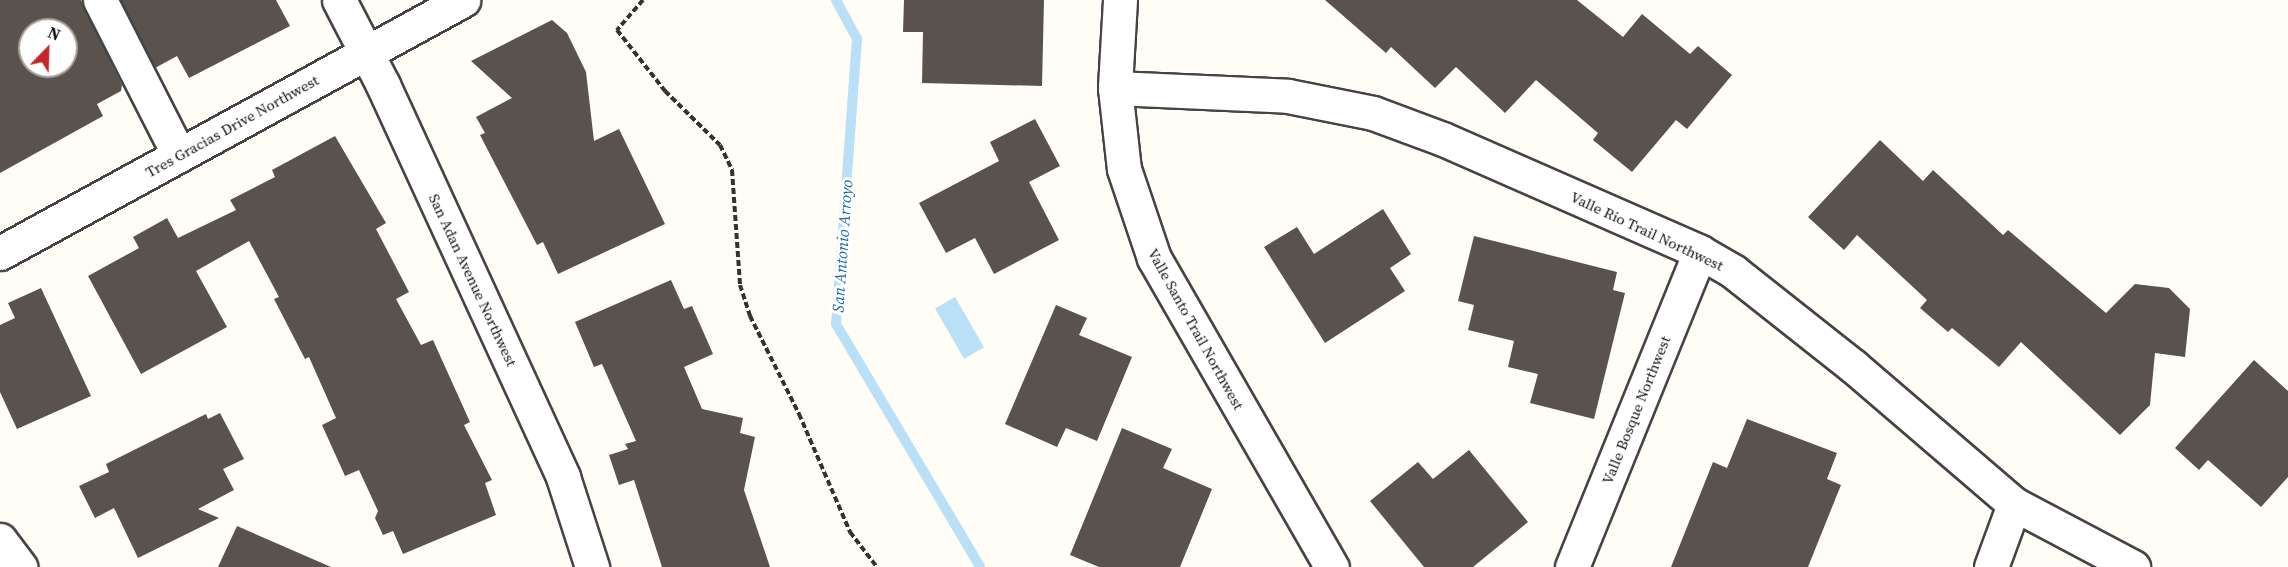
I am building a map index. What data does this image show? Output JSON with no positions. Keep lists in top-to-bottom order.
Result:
{
  "streets": {
    "street": [
      "Tres Gracias Drive Northwest",
      "Valle Rio Trail Northwest",
      "San Adan Avenue Northwest",
      "Valle Santo Trail Northwest",
      "Valle Bosque Northwest"
    ]
  },
  "crossings": [
    ["Tres Gracias Drive Northwest", "San Adan Avenue Northwest"],
    ["Valle Rio Trail Northwest", "Valle Santo Trail Northwest"],
    ["Valle Rio Trail Northwest", "Valle Bosque Northwest"]
  ],
  "water": ["San Antonio Arroyo"],
  "north": "top right"
}
